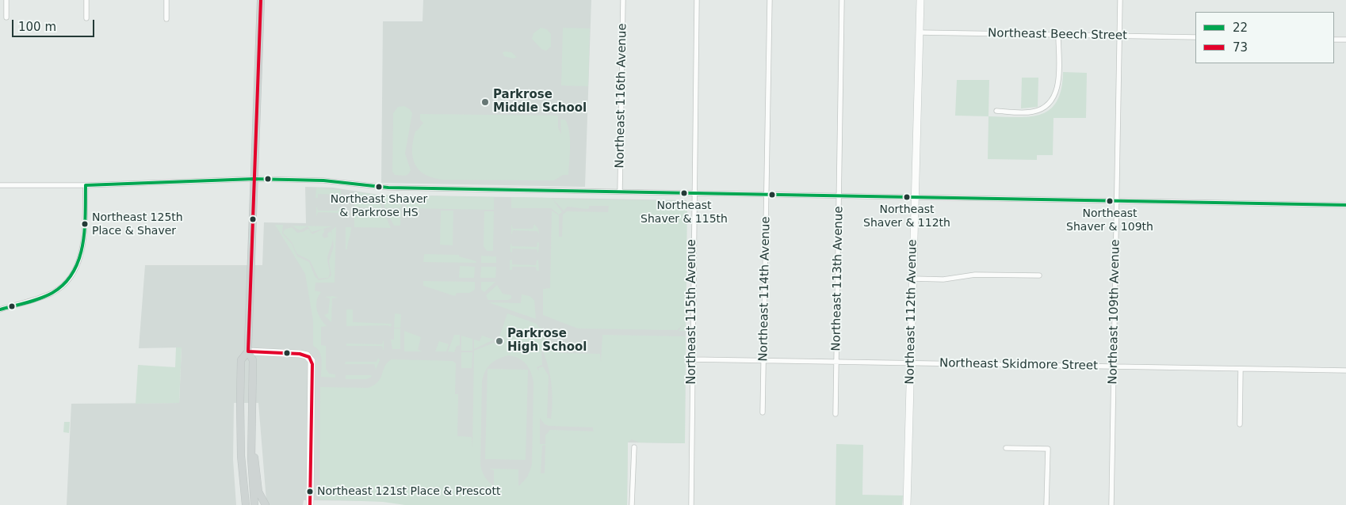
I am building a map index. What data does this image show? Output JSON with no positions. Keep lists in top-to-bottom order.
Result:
{
  "streets": {
    "street": [
      "Northeast Beech Street",
      "Northeast 116th Avenue",
      "Northeast 113th Avenue",
      "Northeast 114th Avenue",
      "Northeast 115th Avenue",
      "Northeast 112th Avenue",
      "Northeast 109th Avenue",
      "Northeast Skidmore Street"
    ]
  },
  "crossings": [
    ["Northeast Beech Street", "Northeast 112th Avenue"],
    ["Northeast Beech Street", "Northeast 109th Avenue"],
    ["Northeast 113th Avenue", "Northeast Skidmore Street"],
    ["Northeast 114th Avenue", "Northeast Skidmore Street"],
    ["Northeast 115th Avenue", "Northeast Skidmore Street"],
    ["Northeast 112th Avenue", "Northeast Skidmore Street"],
    ["Northeast 109th Avenue", "Northeast Skidmore Street"]
  ],
  "places": [
    "Parkrose Middle School",
    "Northeast Shaver & Parkrose HS",
    "Northeast Shaver & 115th",
    "Northeast Shaver & 112th",
    "Northeast Shaver & 109th",
    "Northeast 125th Place & Shaver",
    "Parkrose High School",
    "Northeast 121st Place & Prescott"
  ],
  "lines": ["transit line 73", "transit line 22"],
  "legend": ["22", "73"],
  "scale_bar": "100 m"
}
